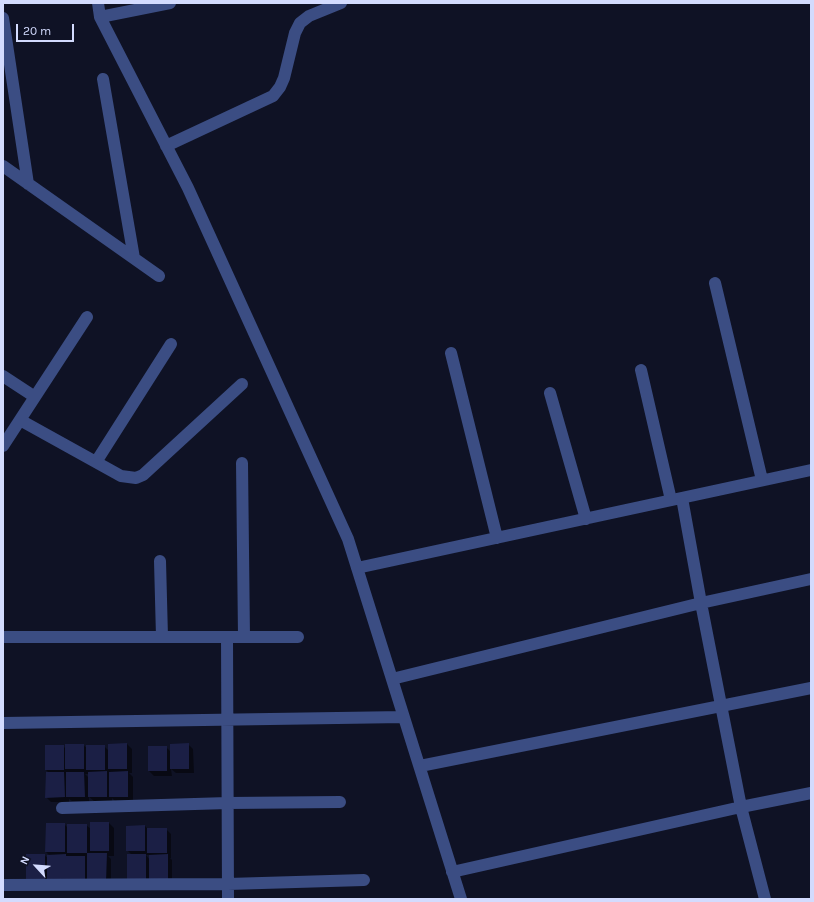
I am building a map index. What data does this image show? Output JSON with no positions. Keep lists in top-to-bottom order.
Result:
{
  "scale_bar": "20 m",
  "north": "top left"
}
